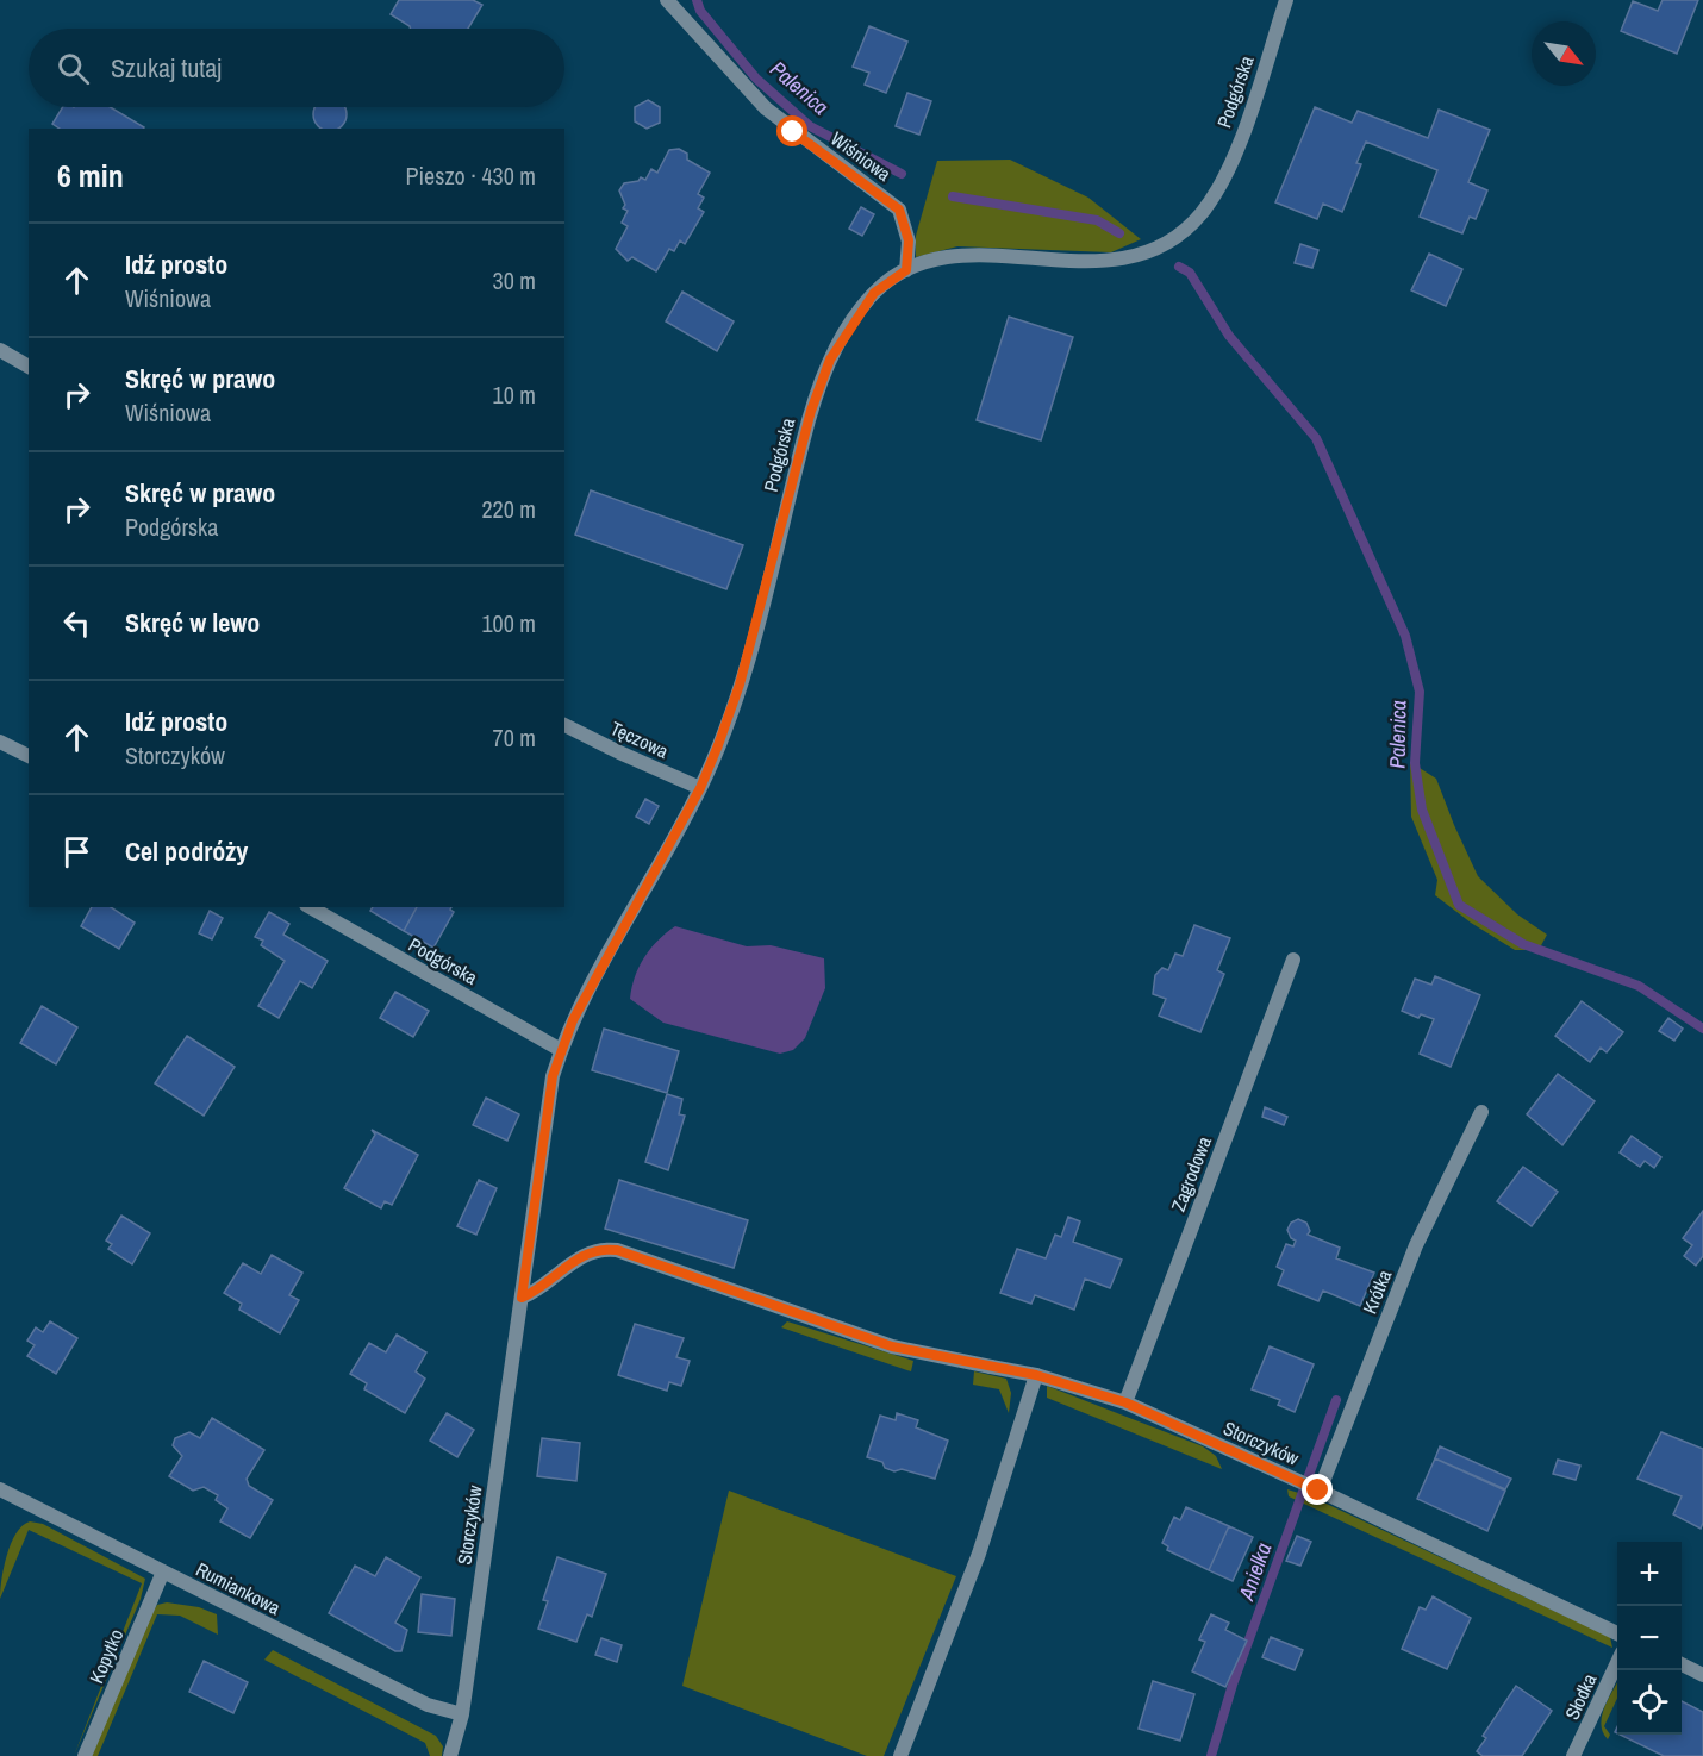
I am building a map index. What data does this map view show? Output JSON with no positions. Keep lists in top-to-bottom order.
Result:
{
  "streets": {
    "street": [
      "Podgórska",
      "Wiśniowa",
      "Tęczowa",
      "Zagrodowa",
      "Krótka",
      "Storczyków",
      "Rumiankowa",
      "Kopytko",
      "Słodka"
    ]
  },
  "crossings": [
    ["Podgórska", "Wiśniowa"],
    ["Podgórska", "Tęczowa"],
    ["Podgórska", "Storczyków"],
    ["Zagrodowa", "Storczyków"],
    ["Krótka", "Storczyków"],
    ["Storczyków", "Rumiankowa"],
    ["Rumiankowa", "Kopytko"]
  ],
  "water": ["Palenica", "Anielka"],
  "north": "bottom right",
  "page": {
    "search": "Szukaj tutaj",
    "heading": ["6 min", "Pieszo · 430 m"],
    "list": [
      ["Idź prosto", "Wiśniowa", "30 m"],
      ["Skręć w prawo", "Wiśniowa", "10 m"],
      ["Skręć w prawo", "Podgórska", "220 m"],
      ["Skręć w lewo", "100 m"],
      ["Idź prosto", "Storczyków", "70 m"],
      "Cel podróży"
    ],
    "map_buttons": ["+", "−"]
  }
}
